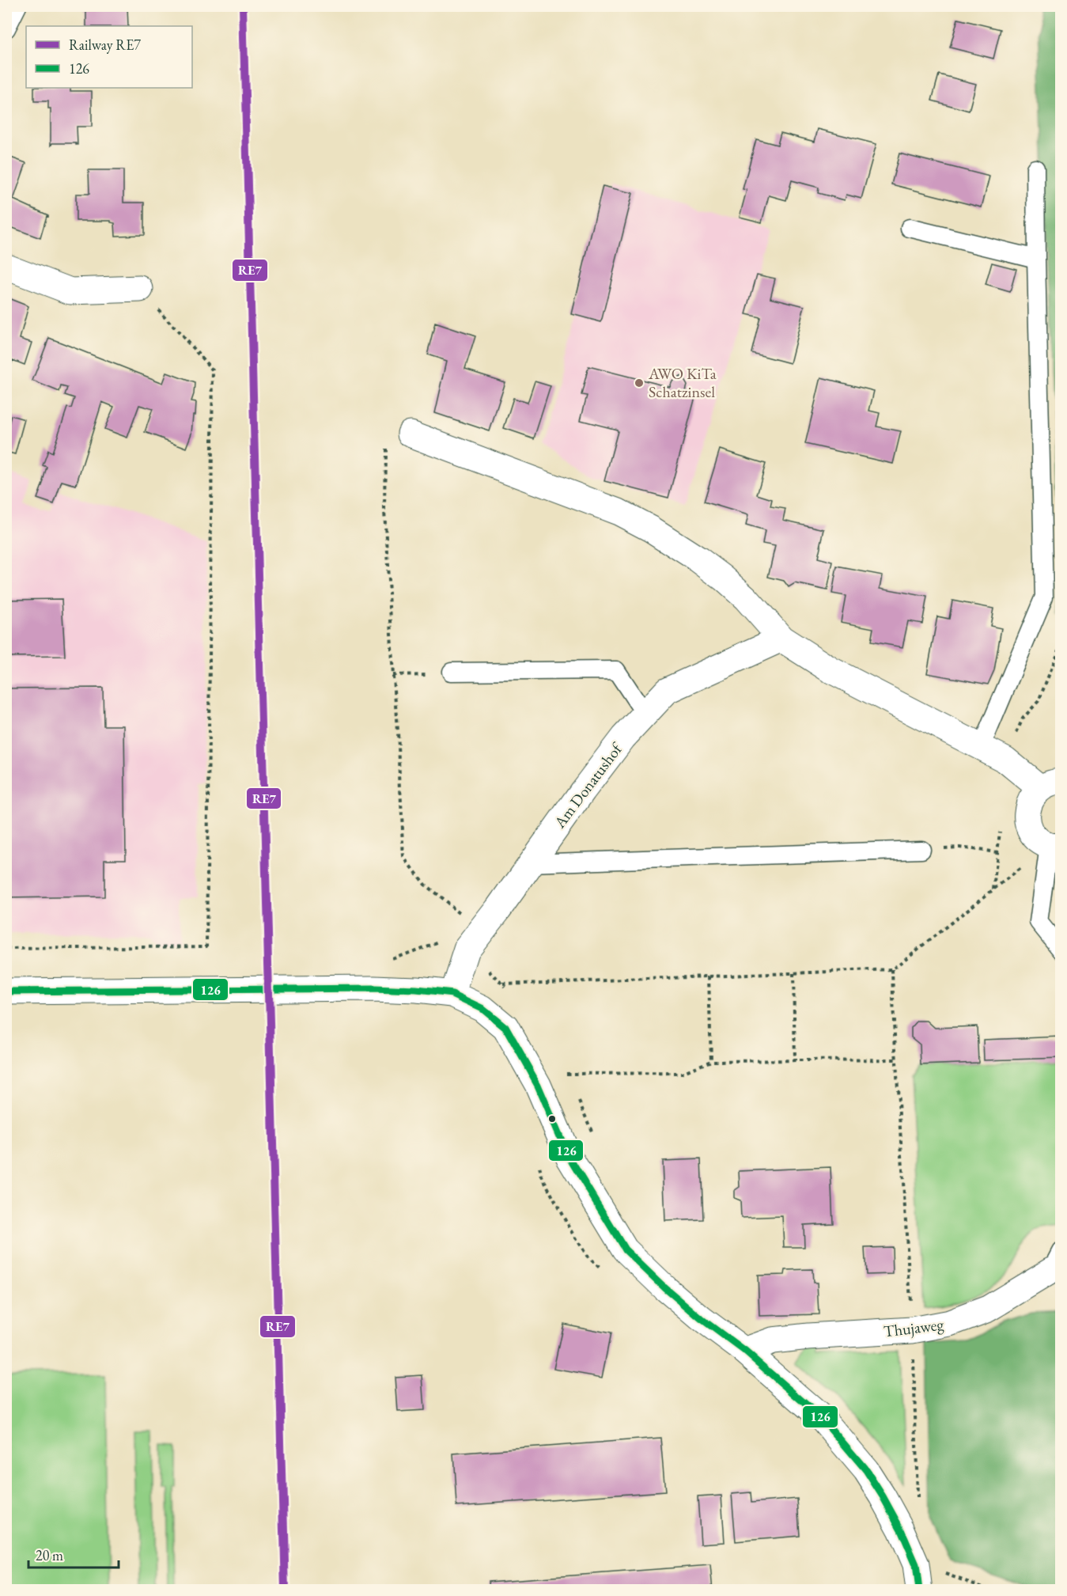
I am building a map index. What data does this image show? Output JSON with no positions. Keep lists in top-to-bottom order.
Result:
{
  "streets": {
    "street": ["Am Donatushof", "Thujaweg"]
  },
  "places": ["AWO KiTa Schatzinsel"],
  "lines": ["rail line RE7", "transit line 126"],
  "legend": ["Railway RE7", "126"],
  "scale_bar": "20 m"
}
